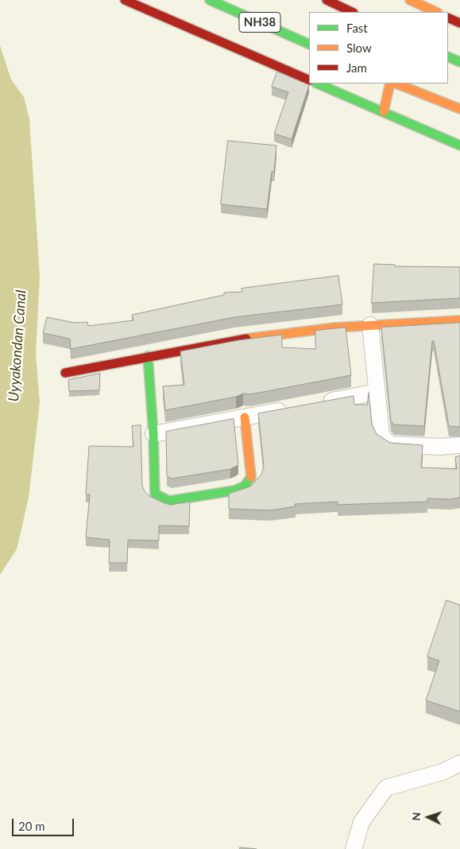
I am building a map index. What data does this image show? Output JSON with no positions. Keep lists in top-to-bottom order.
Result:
{
  "streets": {
    "main road": ["NH38"]
  },
  "water": ["Uyyakondan Canal"],
  "legend": ["Fast", "Slow", "Jam"],
  "scale_bar": "20 m",
  "north": "left"
}
